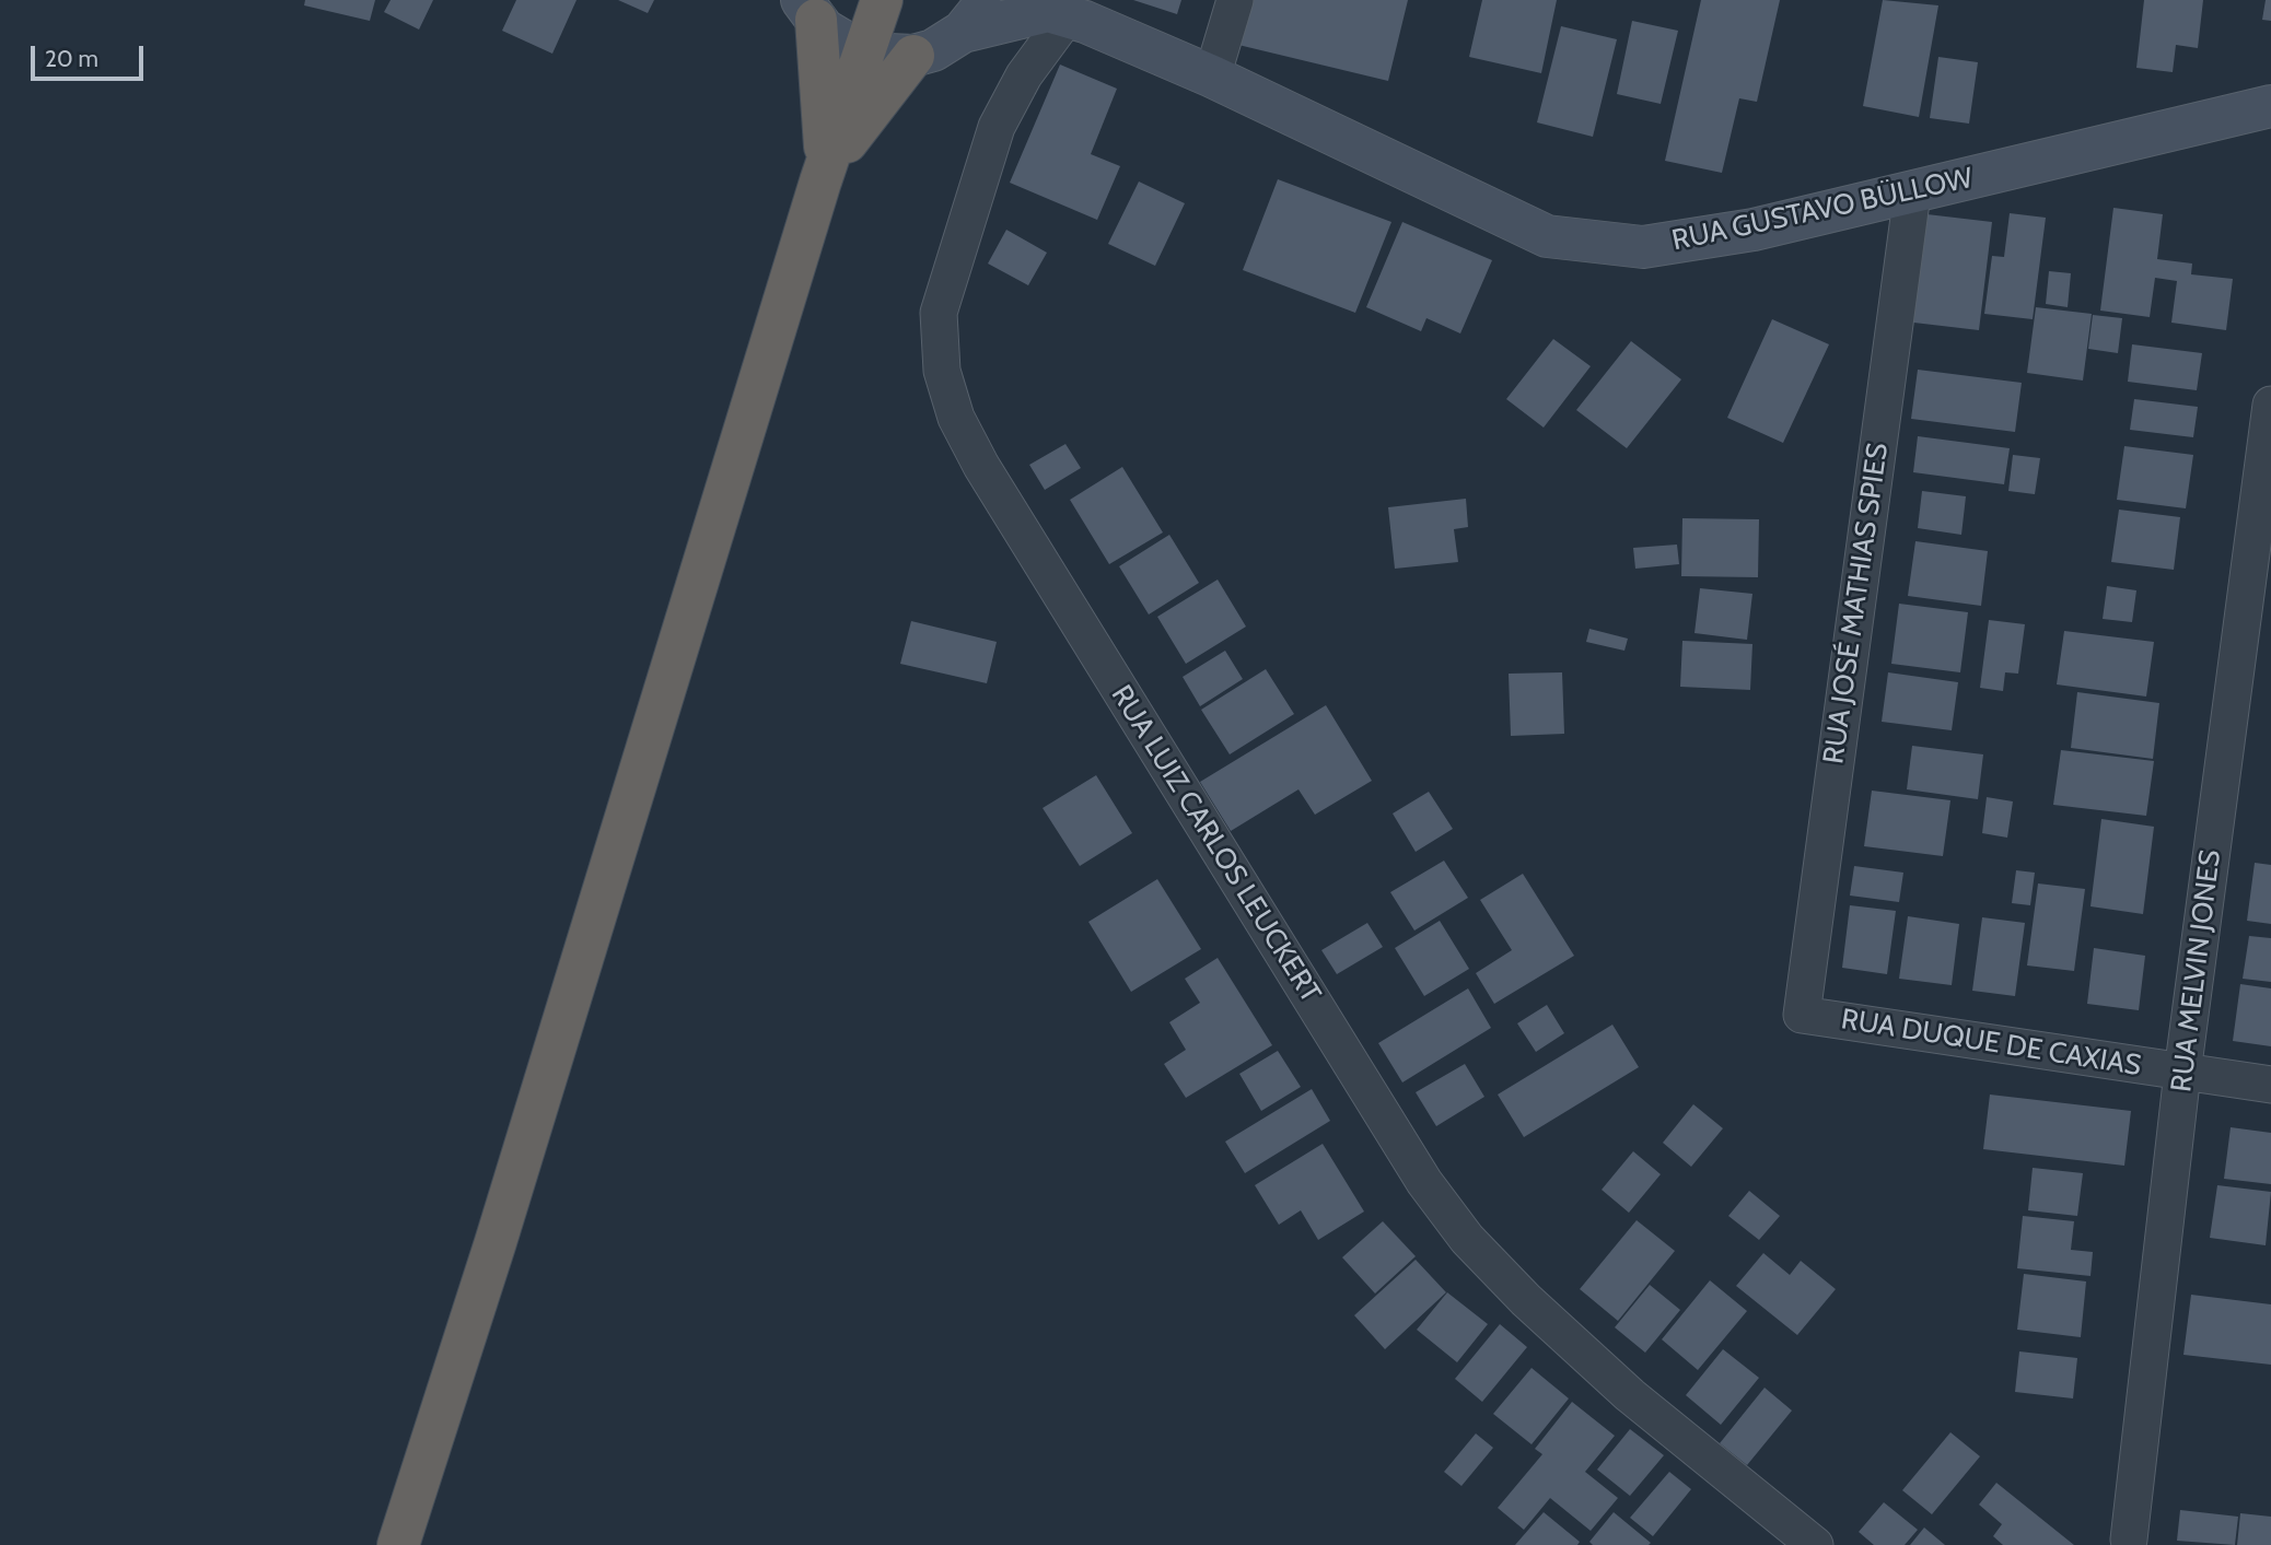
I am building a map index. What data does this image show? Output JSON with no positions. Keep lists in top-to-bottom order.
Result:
{
  "streets": {
    "main road": ["RUA GUSTAVO BÜLLOW"],
    "street": [
      "RUA JOSÉ MATHIAS SPIES",
      "RUA LUIZ CARLOS LEUCKERT",
      "RUA MELVIN JONES",
      "RUA DUQUE DE CAXIAS"
    ]
  },
  "crossings": [
    ["RUA GUSTAVO BÜLLOW", "RUA JOSÉ MATHIAS SPIES"],
    ["RUA GUSTAVO BÜLLOW", "RUA LUIZ CARLOS LEUCKERT"],
    ["RUA JOSÉ MATHIAS SPIES", "RUA DUQUE DE CAXIAS"],
    ["RUA MELVIN JONES", "RUA DUQUE DE CAXIAS"]
  ],
  "scale_bar": "20 m"
}
